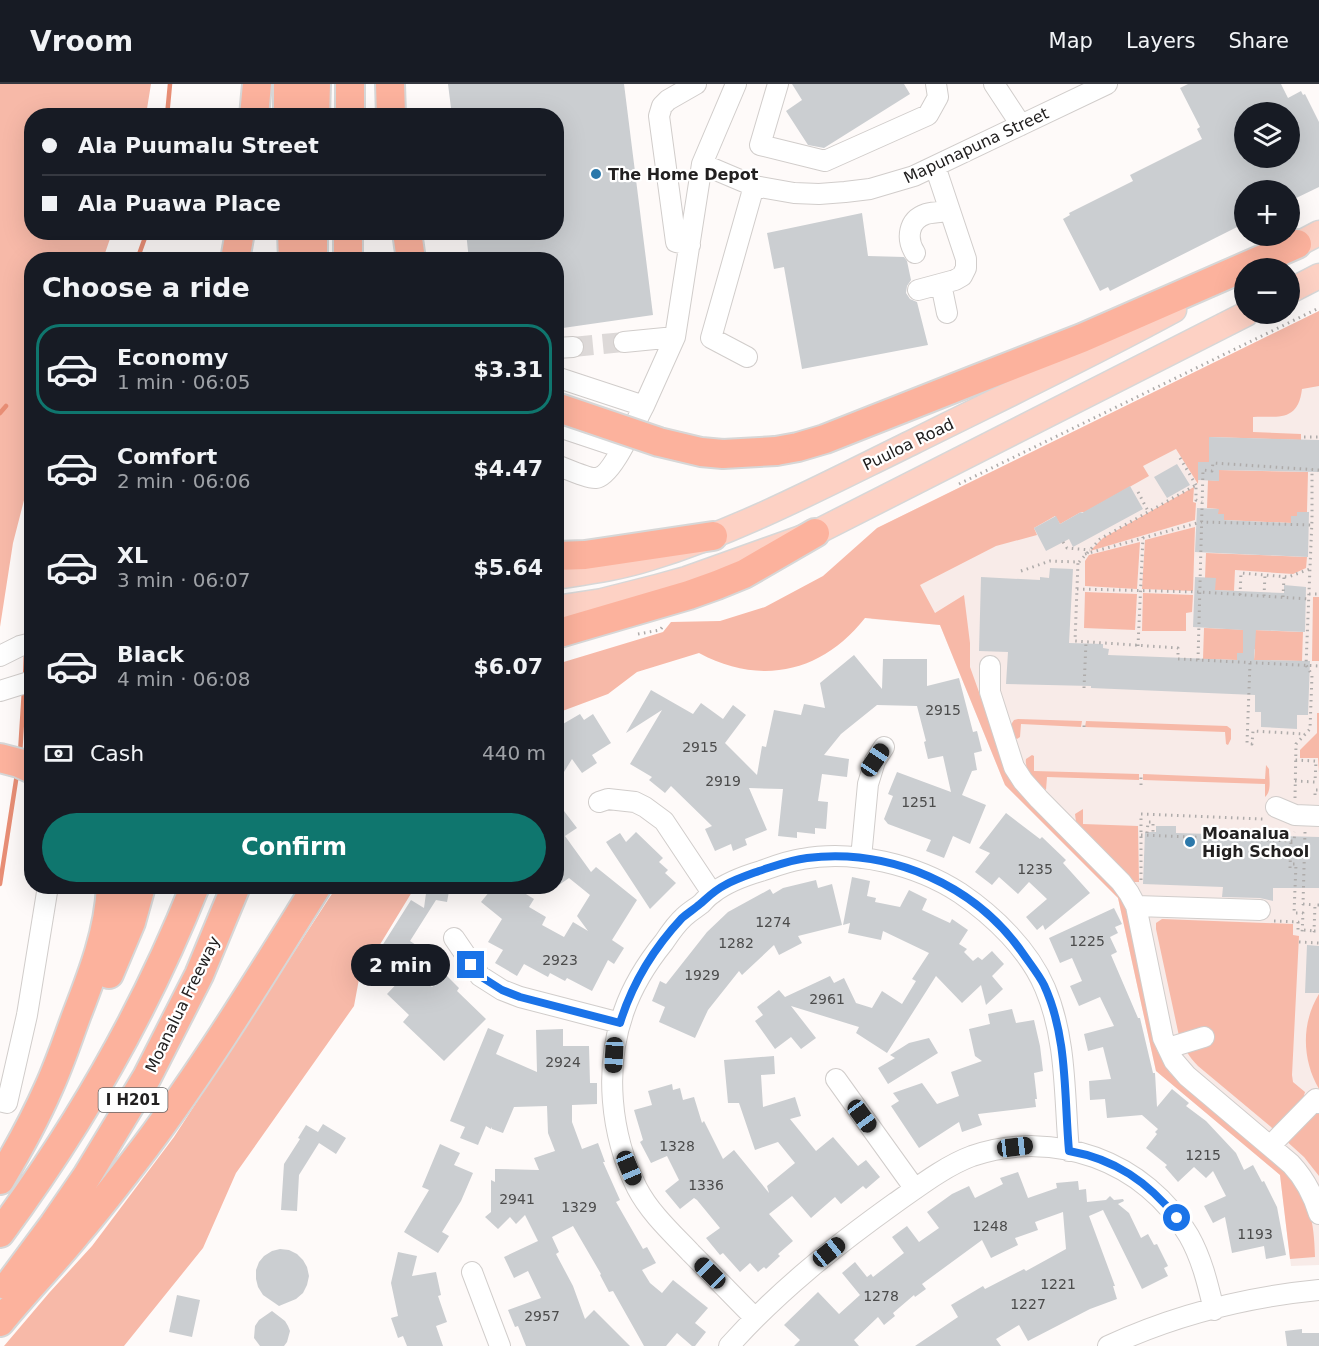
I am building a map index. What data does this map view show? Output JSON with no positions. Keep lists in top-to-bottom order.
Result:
{
  "streets": {
    "highway": ["Moanalua Freeway", "I H201"],
    "main road": ["Puuloa Road"],
    "street": ["Mapunapuna Street"]
  },
  "places": ["The Home Depot", "Moanalua High School"],
  "house_numbers": [
    "2915",
    "2915",
    "2919",
    "1251",
    "1235",
    "1274",
    "1225",
    "1282",
    "2923",
    "1929",
    "2961",
    "2924",
    "1328",
    "1215",
    "1336",
    "2941",
    "1329",
    "1248",
    "1193",
    "1221",
    "1278",
    "1227",
    "2957"
  ],
  "page": {
    "header": "Vroom",
    "nav": ["Map", "Layers", "Share"],
    "map_buttons": ["+", "−"],
    "banner": ["Ala Puumalu Street", "Ala Puawa Place"],
    "heading": "Choose a ride",
    "list": [
      {
        "name": "Economy",
        "note": "1 min · 06:05",
        "value": "$3.31"
      },
      {
        "name": "Comfort",
        "note": "2 min · 06:06",
        "value": "$4.47"
      },
      {
        "name": "XL",
        "note": "3 min · 06:07",
        "value": "$5.64"
      },
      {
        "name": "Black",
        "note": "4 min · 06:08",
        "value": "$6.07"
      }
    ],
    "pay": ["Cash", "440 m"],
    "buttons": "Confirm",
    "bubble": "2 min"
  }
}
